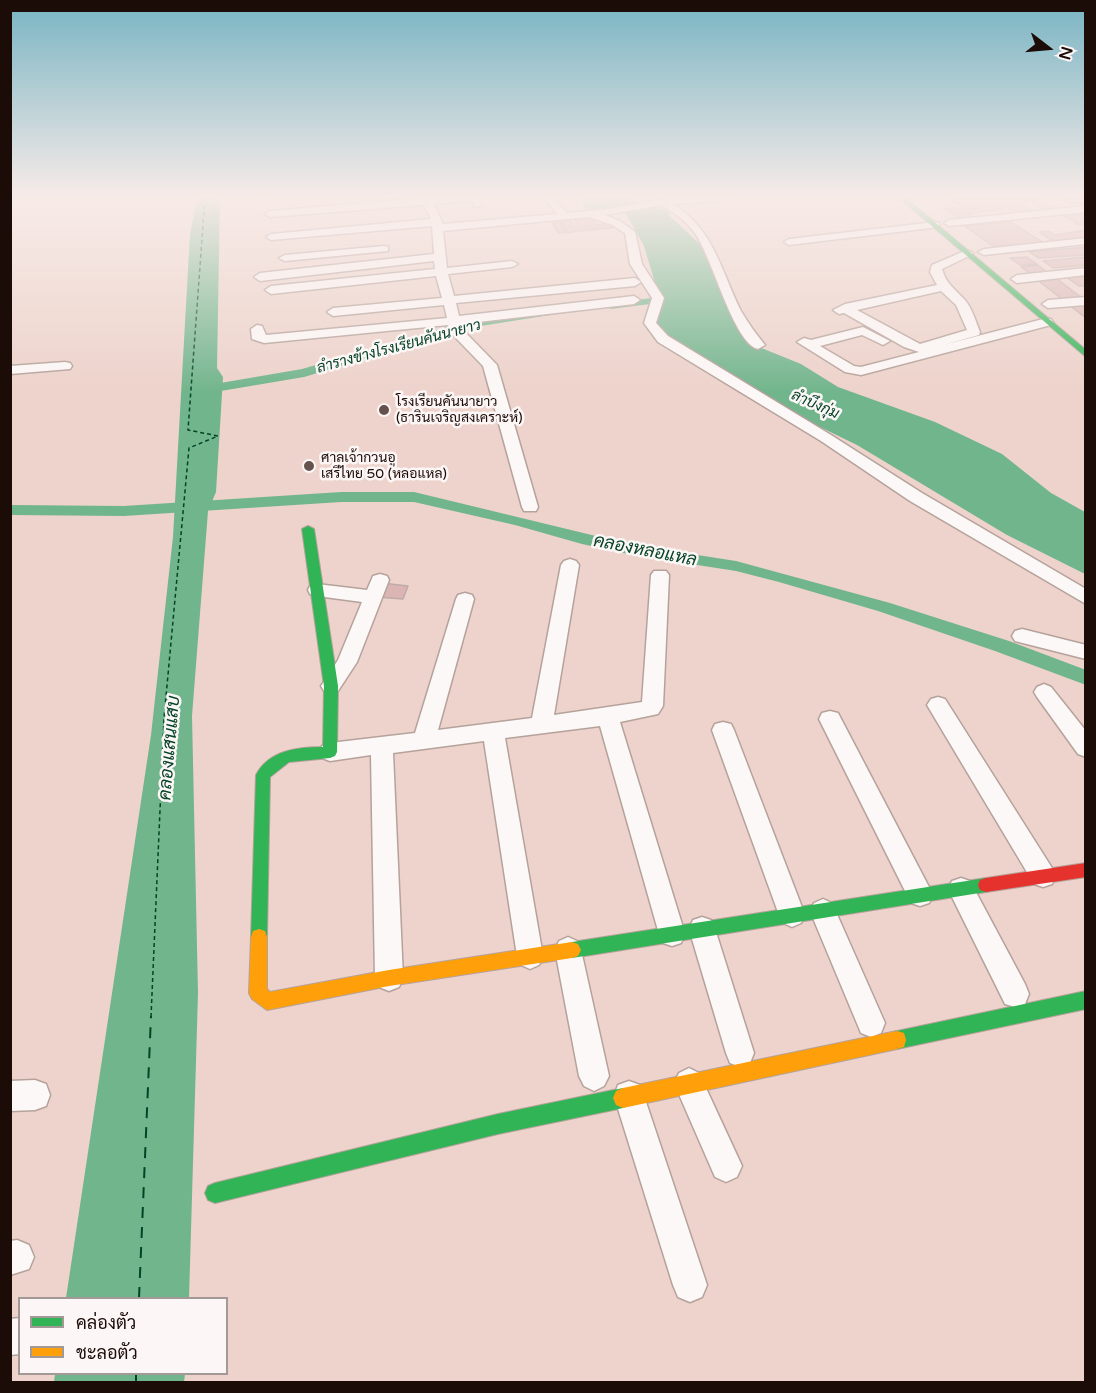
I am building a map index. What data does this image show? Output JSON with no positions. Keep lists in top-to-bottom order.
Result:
{
  "water": [
    "ลำรางข้างโรงเรียนคันนายาว",
    "ลำบึงกุ่ม",
    "คลองหลอแหล",
    "คลองแสนแสบ"
  ],
  "places": ["โรงเรียนคันนายาว (ธารินเจริญสงเคราะห์)", "ศาลเจ้ากวนอู เสรีไทย 50 (หลอแหล)"],
  "legend": ["คล่องตัว", "ชะลอตัว"],
  "north": "right"
}
